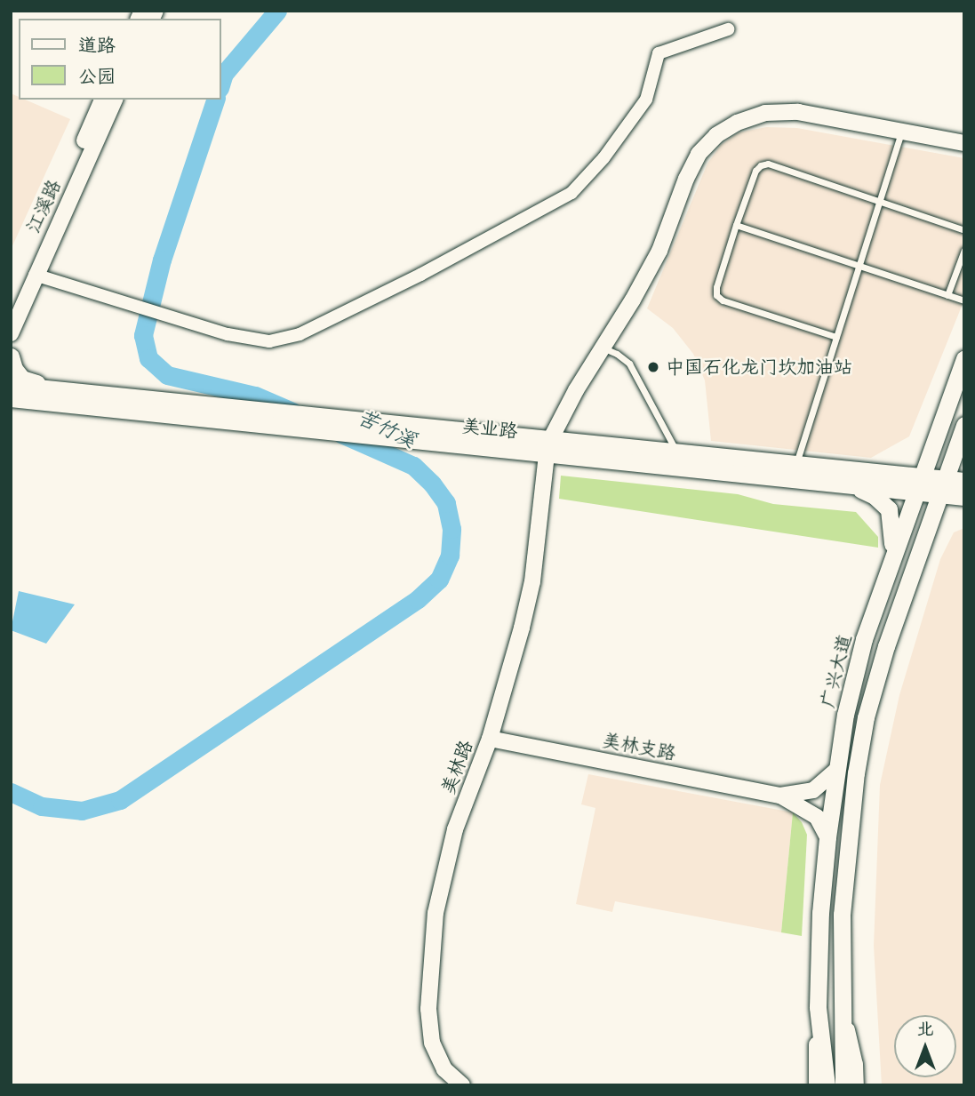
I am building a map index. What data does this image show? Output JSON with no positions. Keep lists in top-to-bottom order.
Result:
{
  "streets": {
    "main road": ["美业路", "广兴大道"],
    "street": ["江溪路", "美林支路", "美林路"]
  },
  "crossings": [
    ["美业路", "广兴大道"],
    ["美业路", "美林路"],
    ["美林支路", "美林路"]
  ],
  "water": ["苦竹溪"],
  "places": ["中国石化龙门坎加油站"],
  "legend": ["道路", "公园"],
  "north": "top"
}
